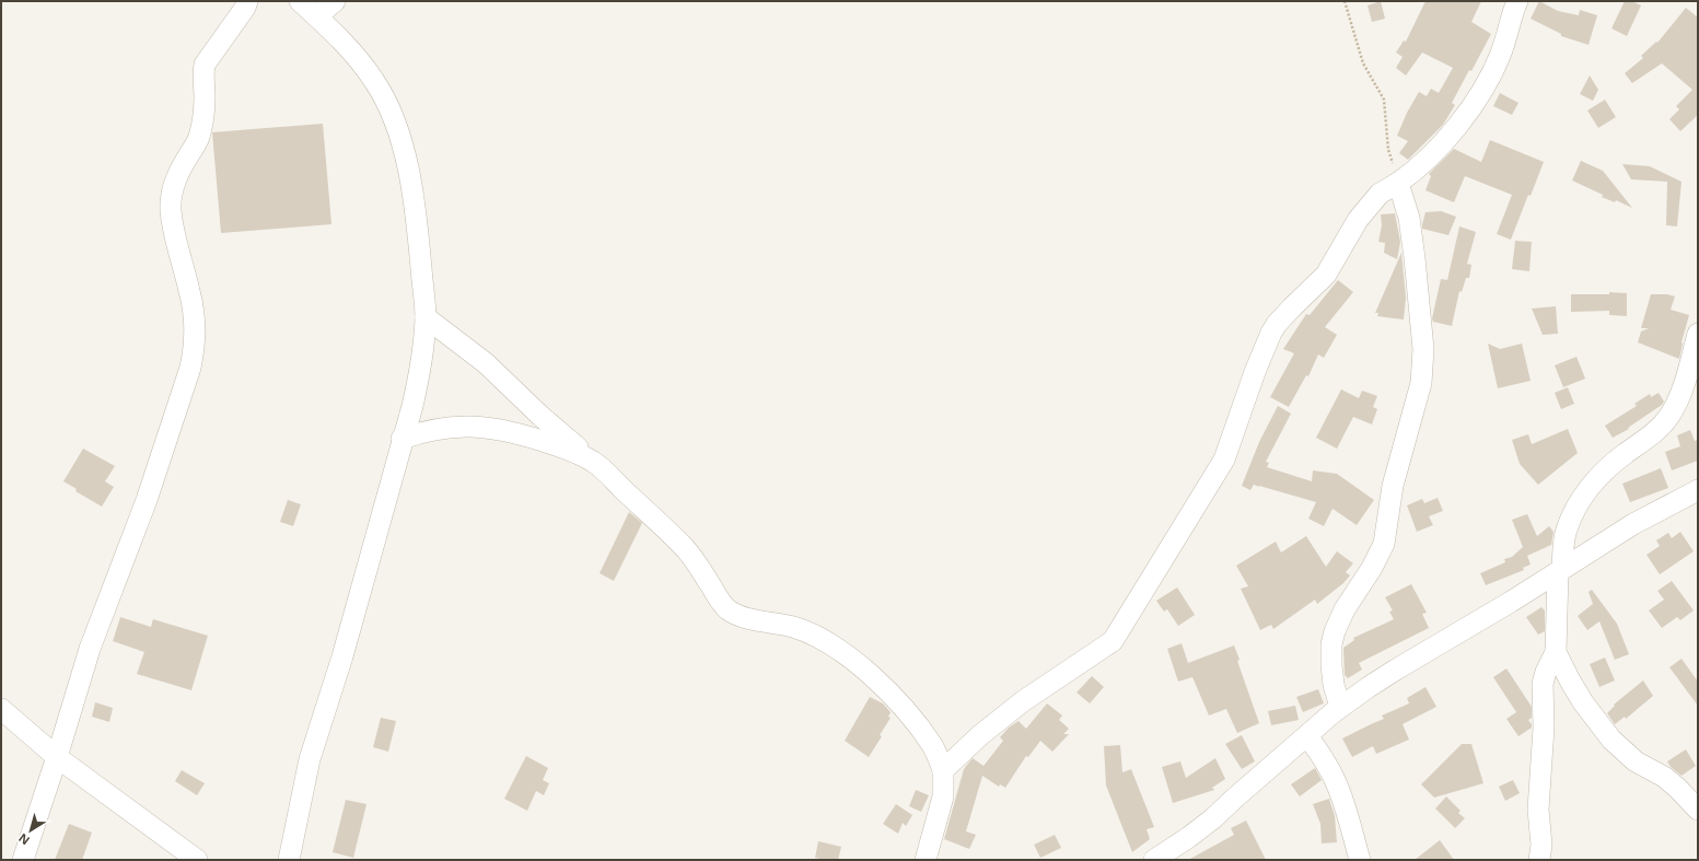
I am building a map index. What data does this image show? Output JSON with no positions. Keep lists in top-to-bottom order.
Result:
{
  "north": "bottom left"
}
